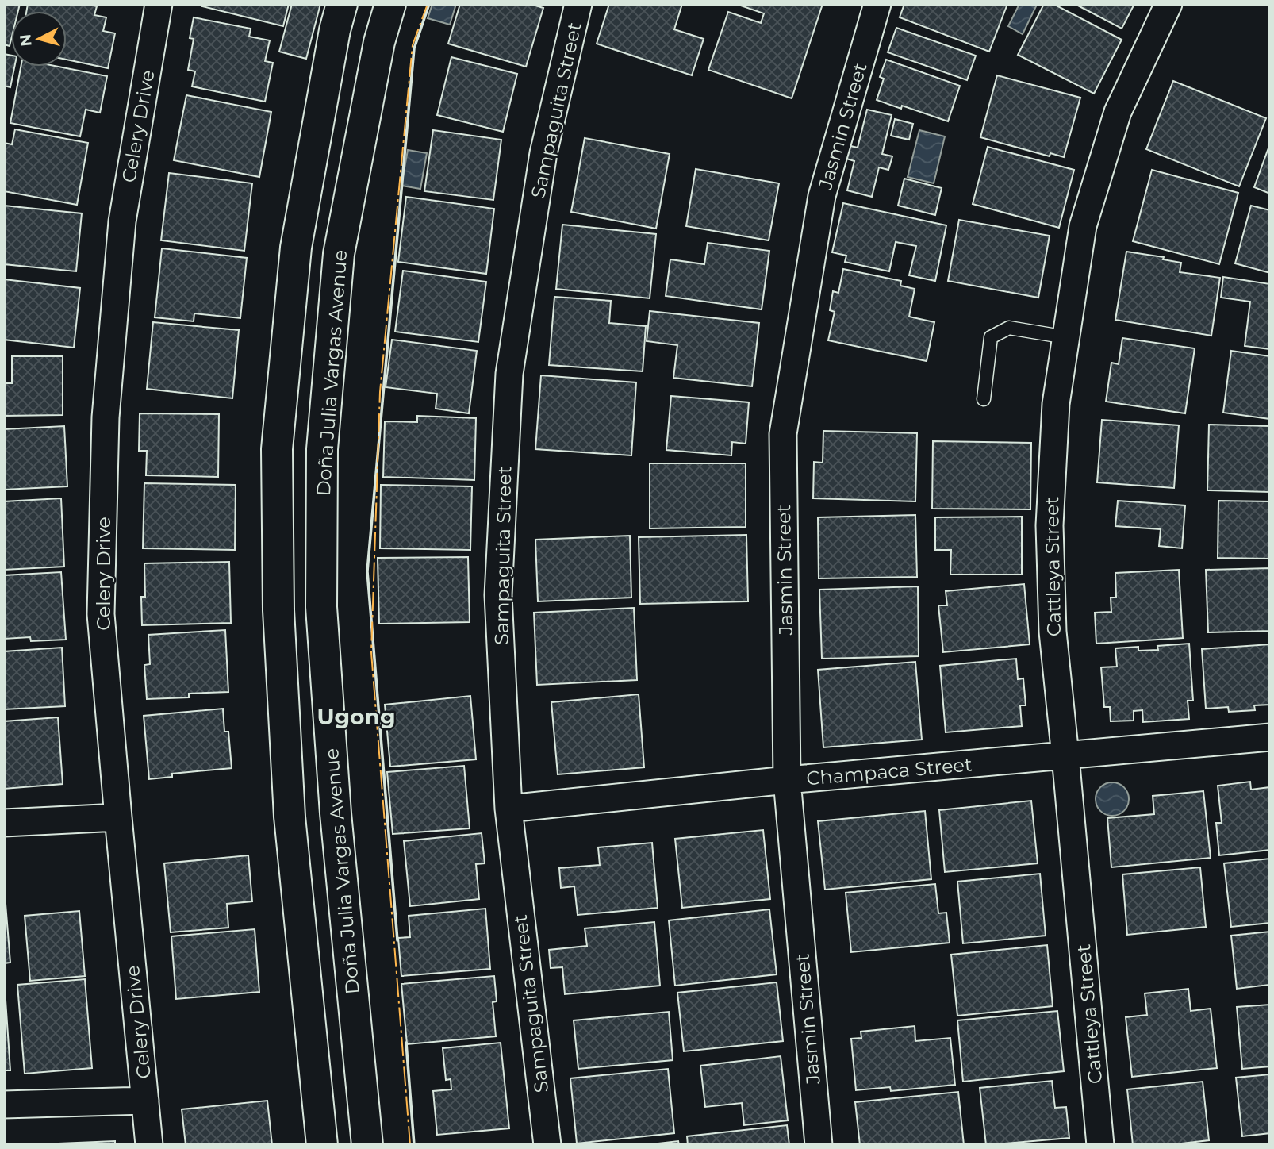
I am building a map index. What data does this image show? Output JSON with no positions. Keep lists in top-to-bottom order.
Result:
{
  "streets": {
    "main road": ["Doña Julia Vargas Avenue"],
    "street": [
      "Sampaguita Street",
      "Celery Drive",
      "Jasmin Street",
      "Cattleya Street",
      "Champaca Street"
    ]
  },
  "crossings": [
    ["Sampaguita Street", "Champaca Street"],
    ["Jasmin Street", "Champaca Street"],
    ["Cattleya Street", "Champaca Street"]
  ],
  "districts": ["Ugong"],
  "north": "left"
}
